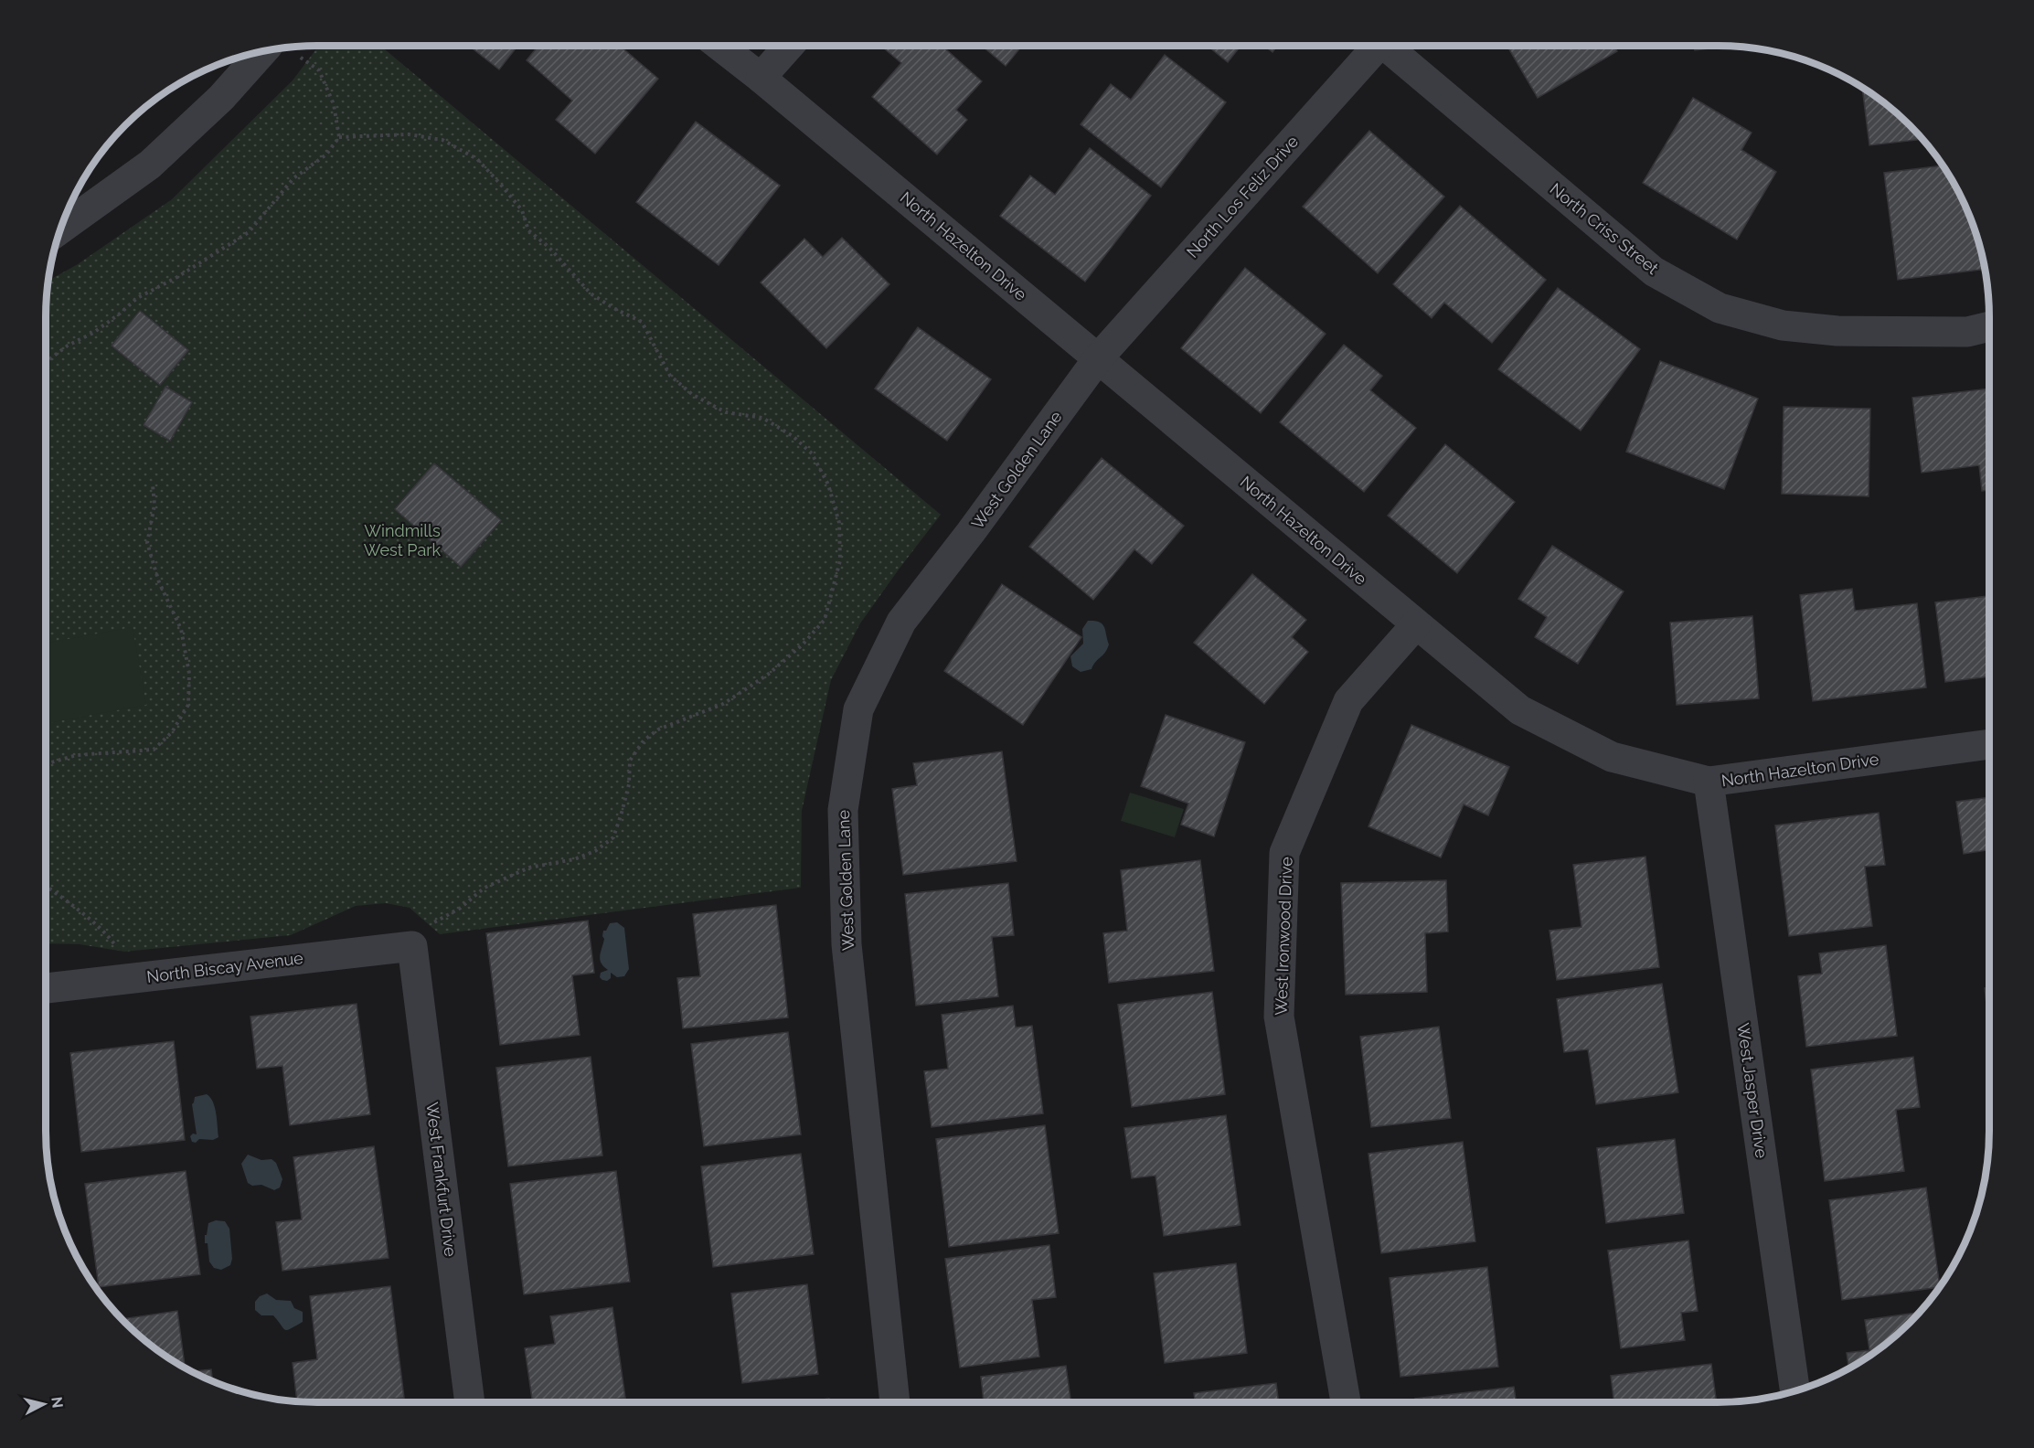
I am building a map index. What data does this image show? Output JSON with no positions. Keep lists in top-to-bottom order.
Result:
{
  "streets": {
    "street": [
      "North Los Feliz Drive",
      "North Criss Street",
      "North Hazelton Drive",
      "West Golden Lane",
      "West Ironwood Drive",
      "North Biscay Avenue",
      "West Jasper Drive",
      "West Frankfurt Drive"
    ]
  },
  "crossings": [
    ["North Los Feliz Drive", "North Hazelton Drive"],
    ["North Los Feliz Drive", "West Golden Lane"],
    ["North Hazelton Drive", "West Golden Lane"],
    ["North Hazelton Drive", "West Ironwood Drive"],
    ["North Hazelton Drive", "West Jasper Drive"],
    ["North Biscay Avenue", "West Frankfurt Drive"]
  ],
  "parks": ["Windmills West Park"],
  "north": "right"
}
